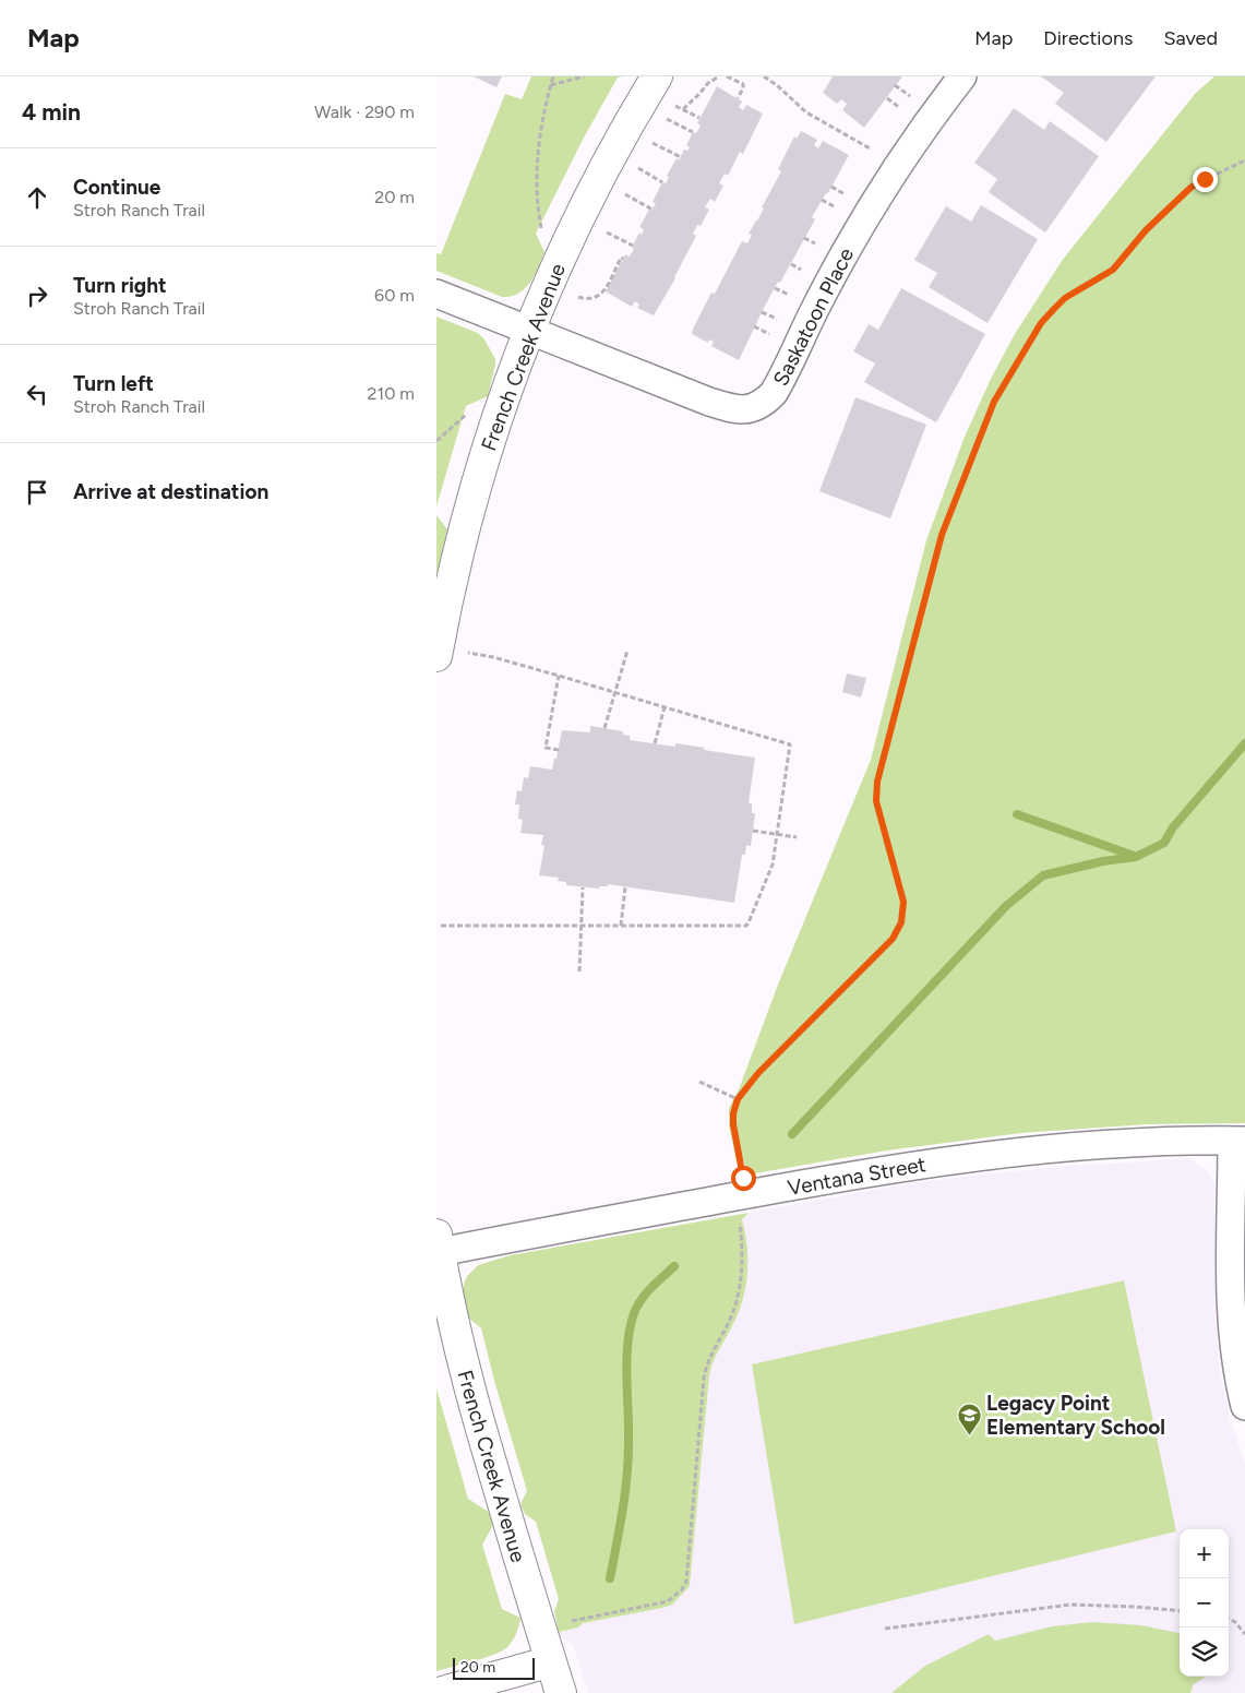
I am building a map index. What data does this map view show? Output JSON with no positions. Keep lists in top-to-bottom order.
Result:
{
  "streets": {
    "street": ["Saskatoon Place", "French Creek Avenue", "Ventana Street"]
  },
  "crossings": [
    ["Saskatoon Place", "French Creek Avenue"],
    ["French Creek Avenue", "Ventana Street"]
  ],
  "places": {
    "school or university": ["Legacy Point Elementary School"]
  },
  "scale_bar": "20 m",
  "page": {
    "header": "Map",
    "nav": ["Map", "Directions", "Saved"],
    "heading": ["4 min", "Walk · 290 m"],
    "list": [
      ["Continue", "Stroh Ranch Trail", "20 m"],
      ["Turn right", "Stroh Ranch Trail", "60 m"],
      ["Turn left", "Stroh Ranch Trail", "210 m"],
      "Arrive at destination"
    ],
    "map_buttons": ["+", "−"],
    "scale": "20 m"
  }
}
